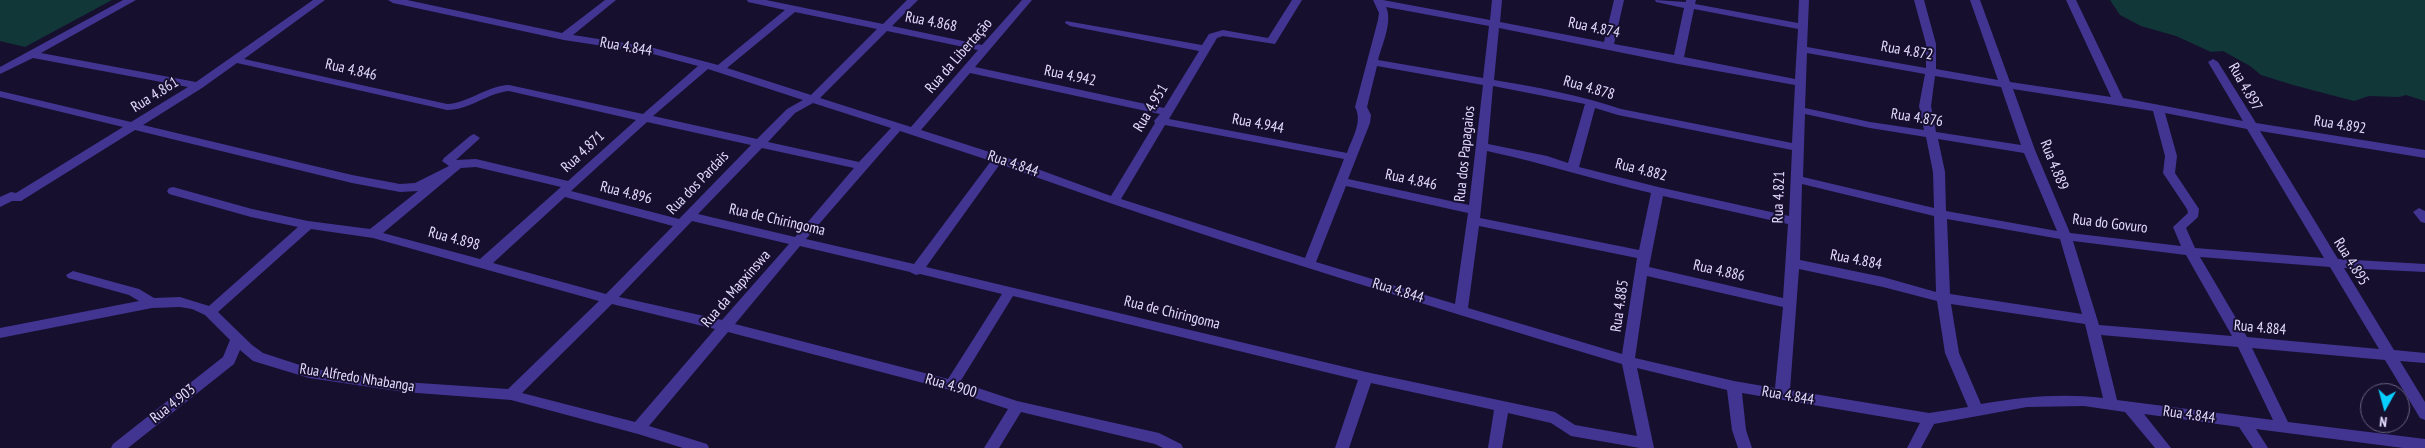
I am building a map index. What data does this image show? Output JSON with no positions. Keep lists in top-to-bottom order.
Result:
{
  "streets": {
    "street": [
      "Rua 4.868",
      "Rua 4.874",
      "Rua 4.844",
      "Rua 4.872",
      "Rua da Libertação",
      "Rua 4.846",
      "Rua 4.942",
      "Rua 4.897",
      "Rua 4.878",
      "Rua 4.861",
      "Rua 4.951",
      "Rua 4.876",
      "Rua 4.944",
      "Rua 4.892",
      "Rua 4.871",
      "Rua dos Papagaios",
      "Rua 4.889",
      "Rua 4.882",
      "Rua dos Pardais",
      "Rua 4.896",
      "Rua 4.821",
      "Rua de Chiringoma",
      "Rua do Govuro",
      "Rua 4.898",
      "Rua 4.884",
      "Rua 4.895",
      "Rua 4.886",
      "Rua da Mapxinswa",
      "Rua 4.885",
      "Rua Alfredo Nhabanga",
      "Rua 4.900",
      "Rua 4.903"
    ]
  },
  "crossings": [
    ["Rua 4.868", "Rua da Libertação"],
    ["Rua 4.868", "Rua dos Pardais"],
    ["Rua 4.874", "Rua dos Papagaios"],
    ["Rua 4.874", "Rua 4.821"],
    ["Rua 4.844", "Rua da Libertação"],
    ["Rua 4.844", "Rua 4.951"],
    ["Rua 4.844", "Rua 4.871"],
    ["Rua 4.844", "Rua dos Papagaios"],
    ["Rua 4.844", "Rua 4.889"],
    ["Rua 4.844", "Rua dos Pardais"],
    ["Rua 4.844", "Rua 4.821"],
    ["Rua 4.844", "Rua da Mapxinswa"],
    ["Rua 4.844", "Rua 4.885"],
    ["Rua 4.872", "Rua 4.892"],
    ["Rua 4.872", "Rua 4.889"],
    ["Rua 4.872", "Rua 4.821"],
    ["Rua da Libertação", "Rua 4.942"],
    ["Rua 4.846", "Rua 4.861"],
    ["Rua 4.846", "Rua 4.871"],
    ["Rua 4.846", "Rua dos Papagaios"],
    ["Rua 4.846", "Rua 4.885"],
    ["Rua 4.942", "Rua 4.951"],
    ["Rua 4.942", "Rua 4.944"],
    ["Rua 4.897", "Rua 4.892"],
    ["Rua 4.897", "Rua 4.895"],
    ["Rua 4.878", "Rua dos Papagaios"],
    ["Rua 4.878", "Rua 4.821"],
    ["Rua 4.951", "Rua 4.944"],
    ["Rua 4.876", "Rua 4.889"],
    ["Rua 4.876", "Rua 4.821"],
    ["Rua 4.892", "Rua 4.895"],
    ["Rua 4.871", "Rua 4.896"],
    ["Rua 4.871", "Rua 4.898"],
    ["Rua dos Papagaios", "Rua 4.882"],
    ["Rua 4.889", "Rua do Govuro"],
    ["Rua 4.889", "Rua 4.884"],
    ["Rua 4.882", "Rua 4.821"],
    ["Rua 4.882", "Rua 4.885"],
    ["Rua dos Pardais", "Rua 4.896"],
    ["Rua dos Pardais", "Rua de Chiringoma"],
    ["Rua dos Pardais", "Rua 4.898"],
    ["Rua dos Pardais", "Rua Alfredo Nhabanga"],
    ["Rua 4.896", "Rua de Chiringoma"],
    ["Rua 4.821", "Rua do Govuro"],
    ["Rua 4.821", "Rua 4.884"],
    ["Rua 4.821", "Rua 4.886"],
    ["Rua de Chiringoma", "Rua da Mapxinswa"],
    ["Rua de Chiringoma", "Rua 4.885"],
    ["Rua do Govuro", "Rua 4.895"],
    ["Rua 4.898", "Rua da Mapxinswa"],
    ["Rua 4.898", "Rua 4.900"],
    ["Rua 4.884", "Rua 4.895"],
    ["Rua 4.886", "Rua 4.885"],
    ["Rua da Mapxinswa", "Rua Alfredo Nhabanga"],
    ["Rua da Mapxinswa", "Rua 4.900"]
  ],
  "north": "bottom"
}
